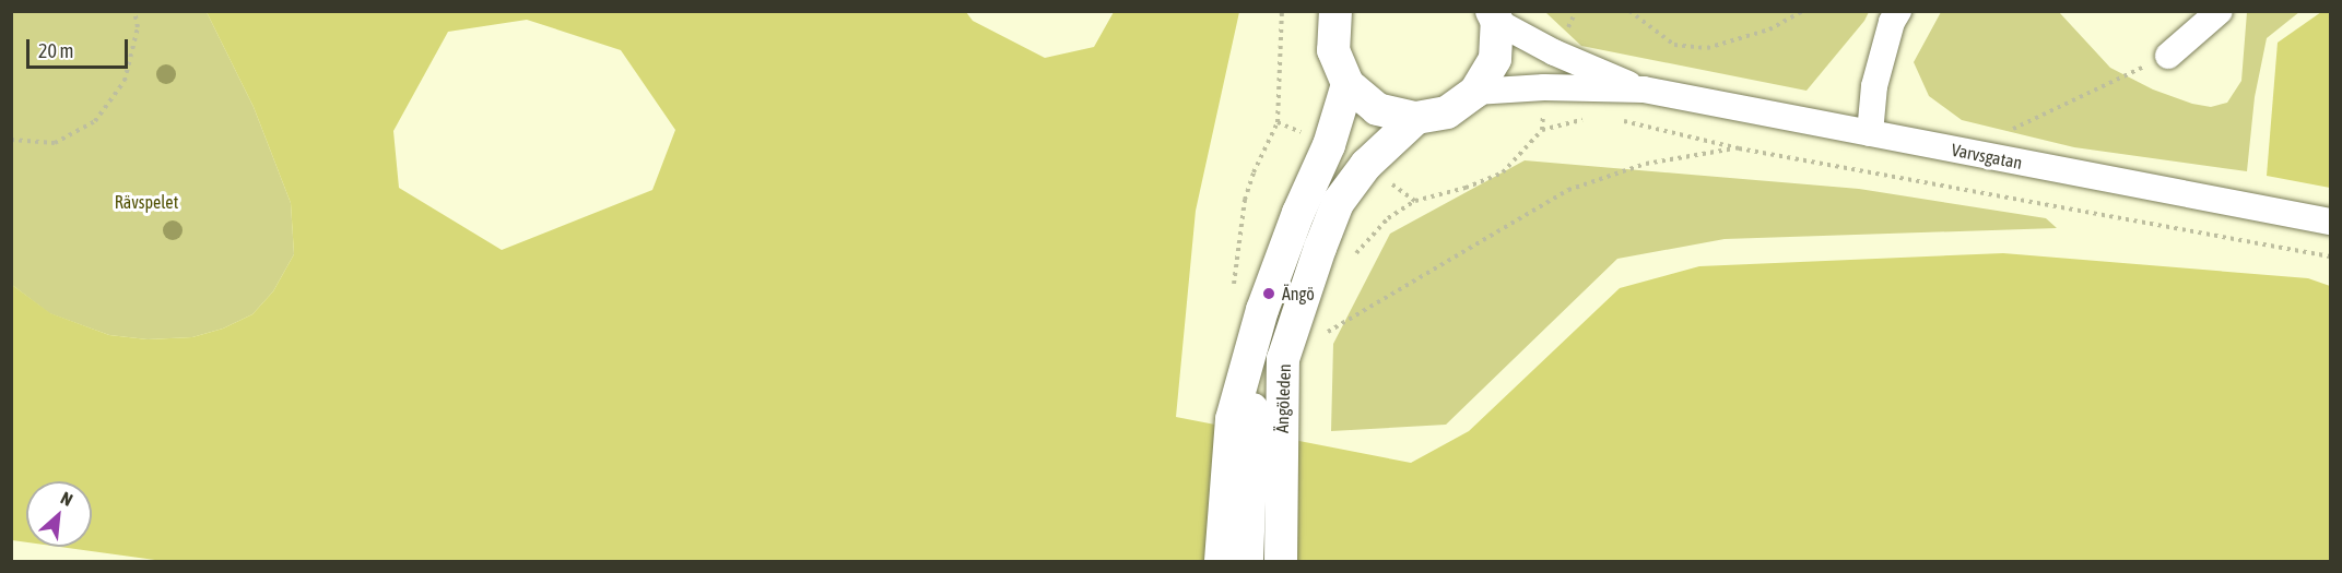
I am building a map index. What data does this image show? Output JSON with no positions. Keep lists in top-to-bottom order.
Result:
{
  "streets": {
    "street": ["Varvsgatan", "Ängöleden"]
  },
  "parks": ["Rävspelet"],
  "places": ["Ängö"],
  "scale_bar": "20 m",
  "north": "top right"
}
